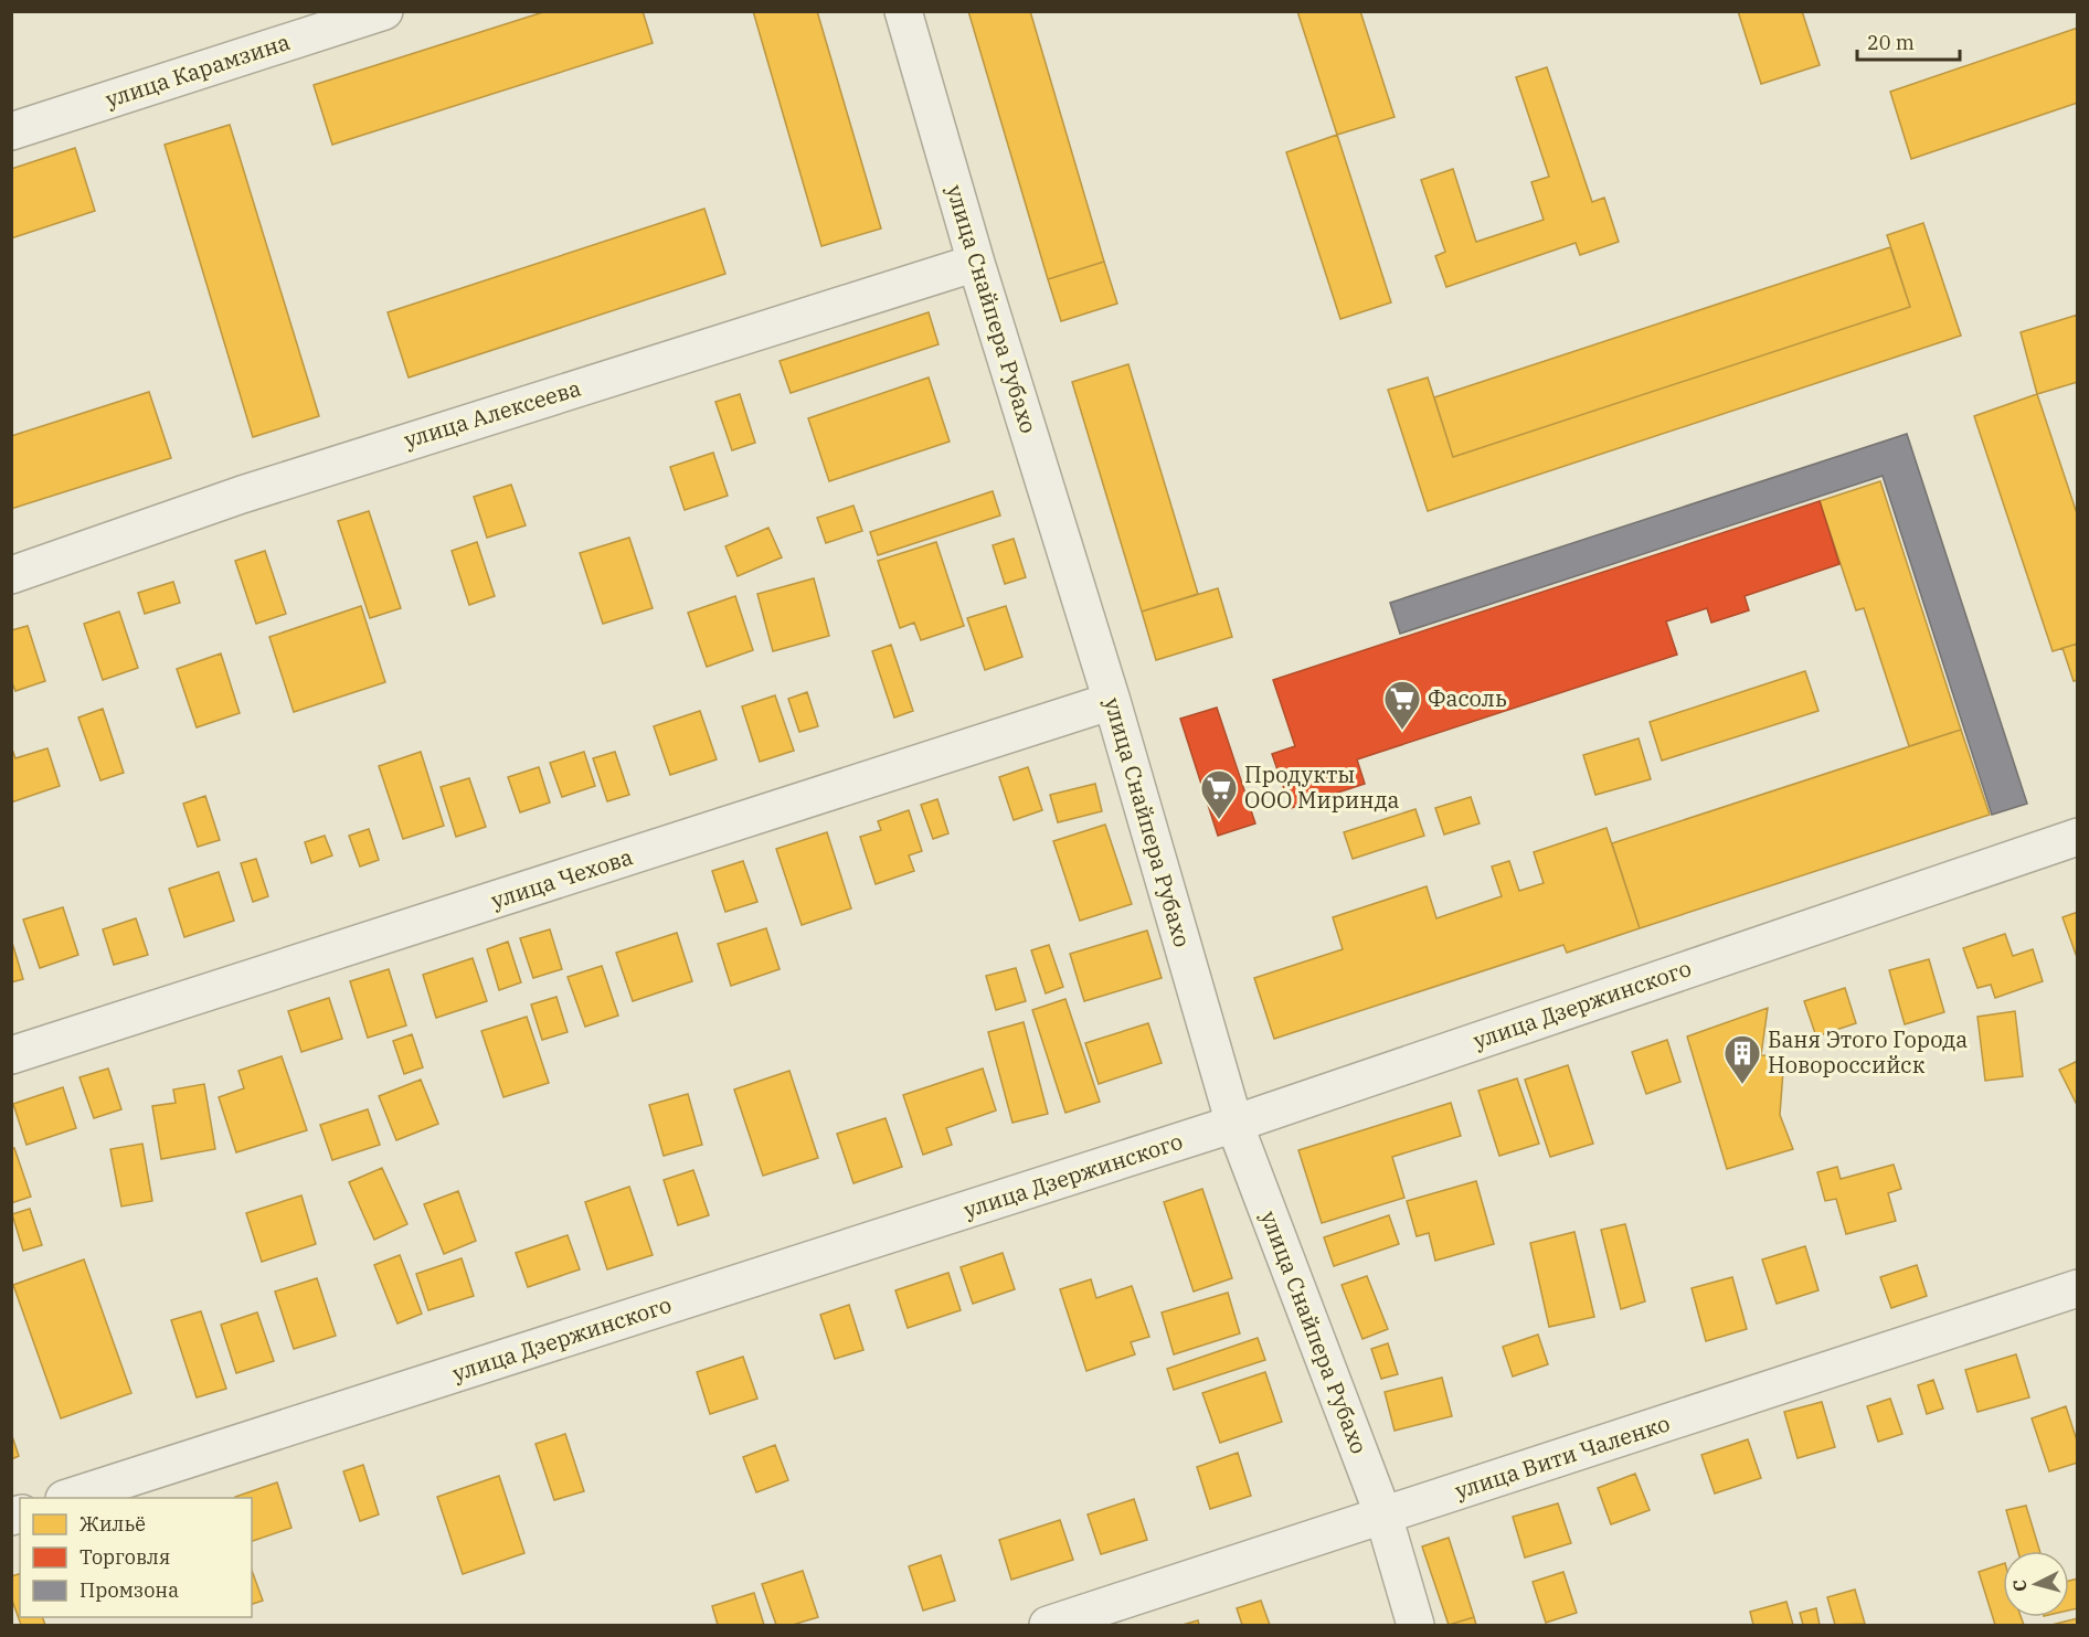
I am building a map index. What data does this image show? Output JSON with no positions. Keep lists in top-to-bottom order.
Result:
{
  "streets": {
    "street": [
      "улица Карамзина",
      "улица Снайпера Рубахо",
      "улица Алексеева",
      "улица Чехова",
      "улица Дзержинского",
      "улица Вити Чаленко"
    ]
  },
  "crossings": [
    ["улица Снайпера Рубахо", "улица Алексеева"],
    ["улица Снайпера Рубахо", "улица Чехова"],
    ["улица Снайпера Рубахо", "улица Дзержинского"],
    ["улица Снайпера Рубахо", "улица Вити Чаленко"]
  ],
  "places": {
    "supermarket": ["Фасоль", "Продукты ООО Миринда"],
    "building": ["Баня Этого Города Новороссийск"]
  },
  "legend": ["Жильё", "Торговля", "Промзона"],
  "scale_bar": "20 m",
  "north": "left"
}
